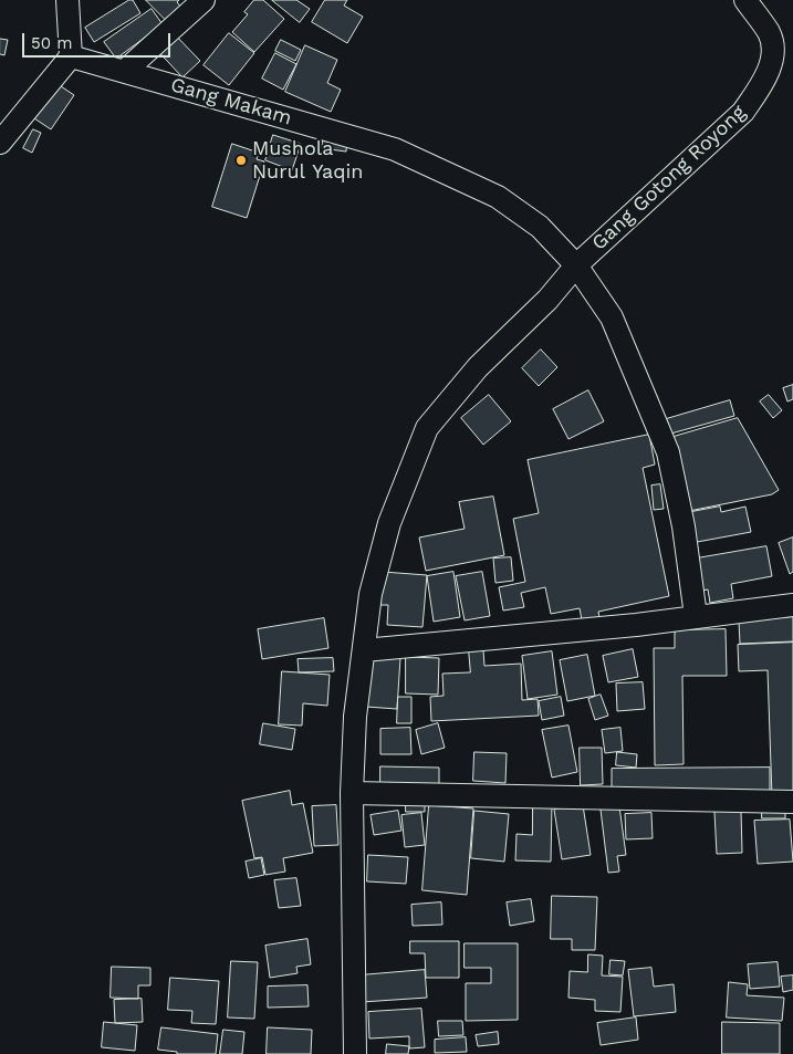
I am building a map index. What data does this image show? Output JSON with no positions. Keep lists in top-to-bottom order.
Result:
{
  "streets": {
    "street": ["Gang Makam", "Gang Gotong Royong"]
  },
  "crossings": [
    ["Gang Makam", "Gang Gotong Royong"]
  ],
  "places": ["Mushola Nurul Yaqin"],
  "scale_bar": "50 m"
}
